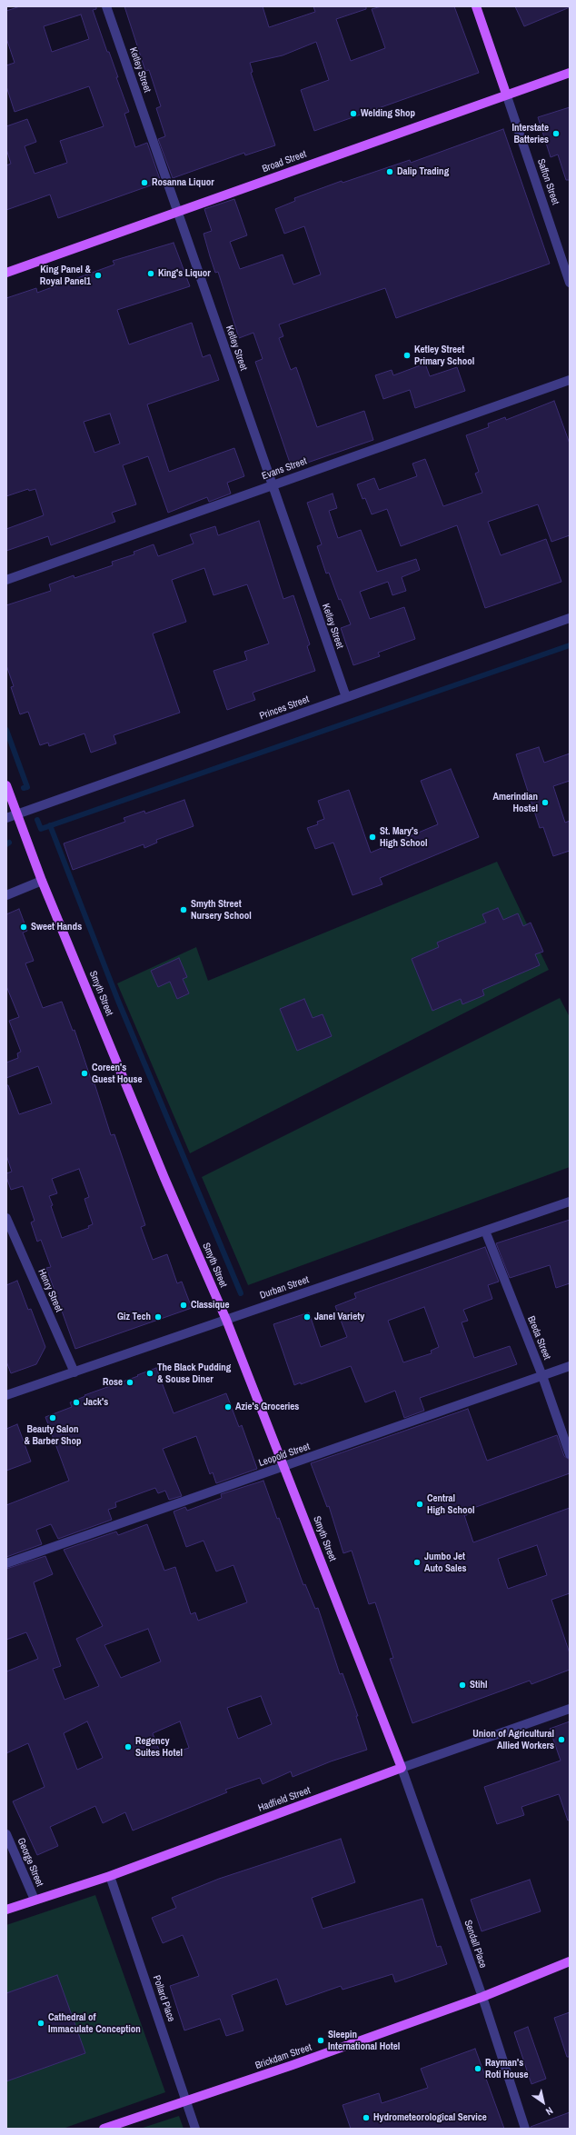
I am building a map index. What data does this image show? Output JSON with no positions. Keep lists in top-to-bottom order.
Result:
{
  "streets": {
    "main road": [
      "Broad Street",
      "Saffon Street",
      "Smyth Street",
      "Hadfield Street",
      "Brickdam Street"
    ],
    "street": [
      "Ketley Street",
      "Evans Street",
      "Princes Street",
      "Durban Street",
      "Henry Street",
      "Breda Street",
      "Leopold Street",
      "George Street",
      "Sendall Place",
      "Pollard Place"
    ]
  },
  "crossings": [
    ["Ketley Street", "Broad Street"],
    ["Ketley Street", "Evans Street"],
    ["Ketley Street", "Princes Street"],
    ["Broad Street", "Saffon Street"],
    ["Princes Street", "Smyth Street"],
    ["Smyth Street", "Durban Street"],
    ["Smyth Street", "Leopold Street"],
    ["Smyth Street", "Hadfield Street"],
    ["Smyth Street", "Sendall Place"],
    ["Durban Street", "Henry Street"],
    ["Durban Street", "Breda Street"],
    ["Breda Street", "Leopold Street"],
    ["Hadfield Street", "George Street"],
    ["Hadfield Street", "Sendall Place"],
    ["Hadfield Street", "Pollard Place"],
    ["Sendall Place", "Brickdam Street"],
    ["Pollard Place", "Brickdam Street"]
  ],
  "places": [
    "Welding Shop",
    "Interstate Batteries",
    "Dalip Trading",
    "Rosanna Liquor",
    "King's Liquor",
    "King Panel & Royal Panel1",
    "Ketley Street Primary School",
    "Amerindian Hostel",
    "St. Mary's High School",
    "Smyth Street Nursery School",
    "Sweet Hands",
    "Coreen's Guest House",
    "Classique",
    "Giz Tech",
    "Janel Variety",
    "The Black Pudding & Souse Diner",
    "Rose",
    "Jack's",
    "Azie's Groceries",
    "Beauty Salon & Barber Shop",
    "Central High School",
    "Jumbo Jet Auto Sales",
    "Stihl",
    "Union of Agricultural Allied Workers",
    "Regency Suites Hotel",
    "Cathedral of Immaculate Conception",
    "Sleepin International Hotel",
    "Rayman's Roti House",
    "Hydrometeorological Service"
  ],
  "north": "bottom right"
}
